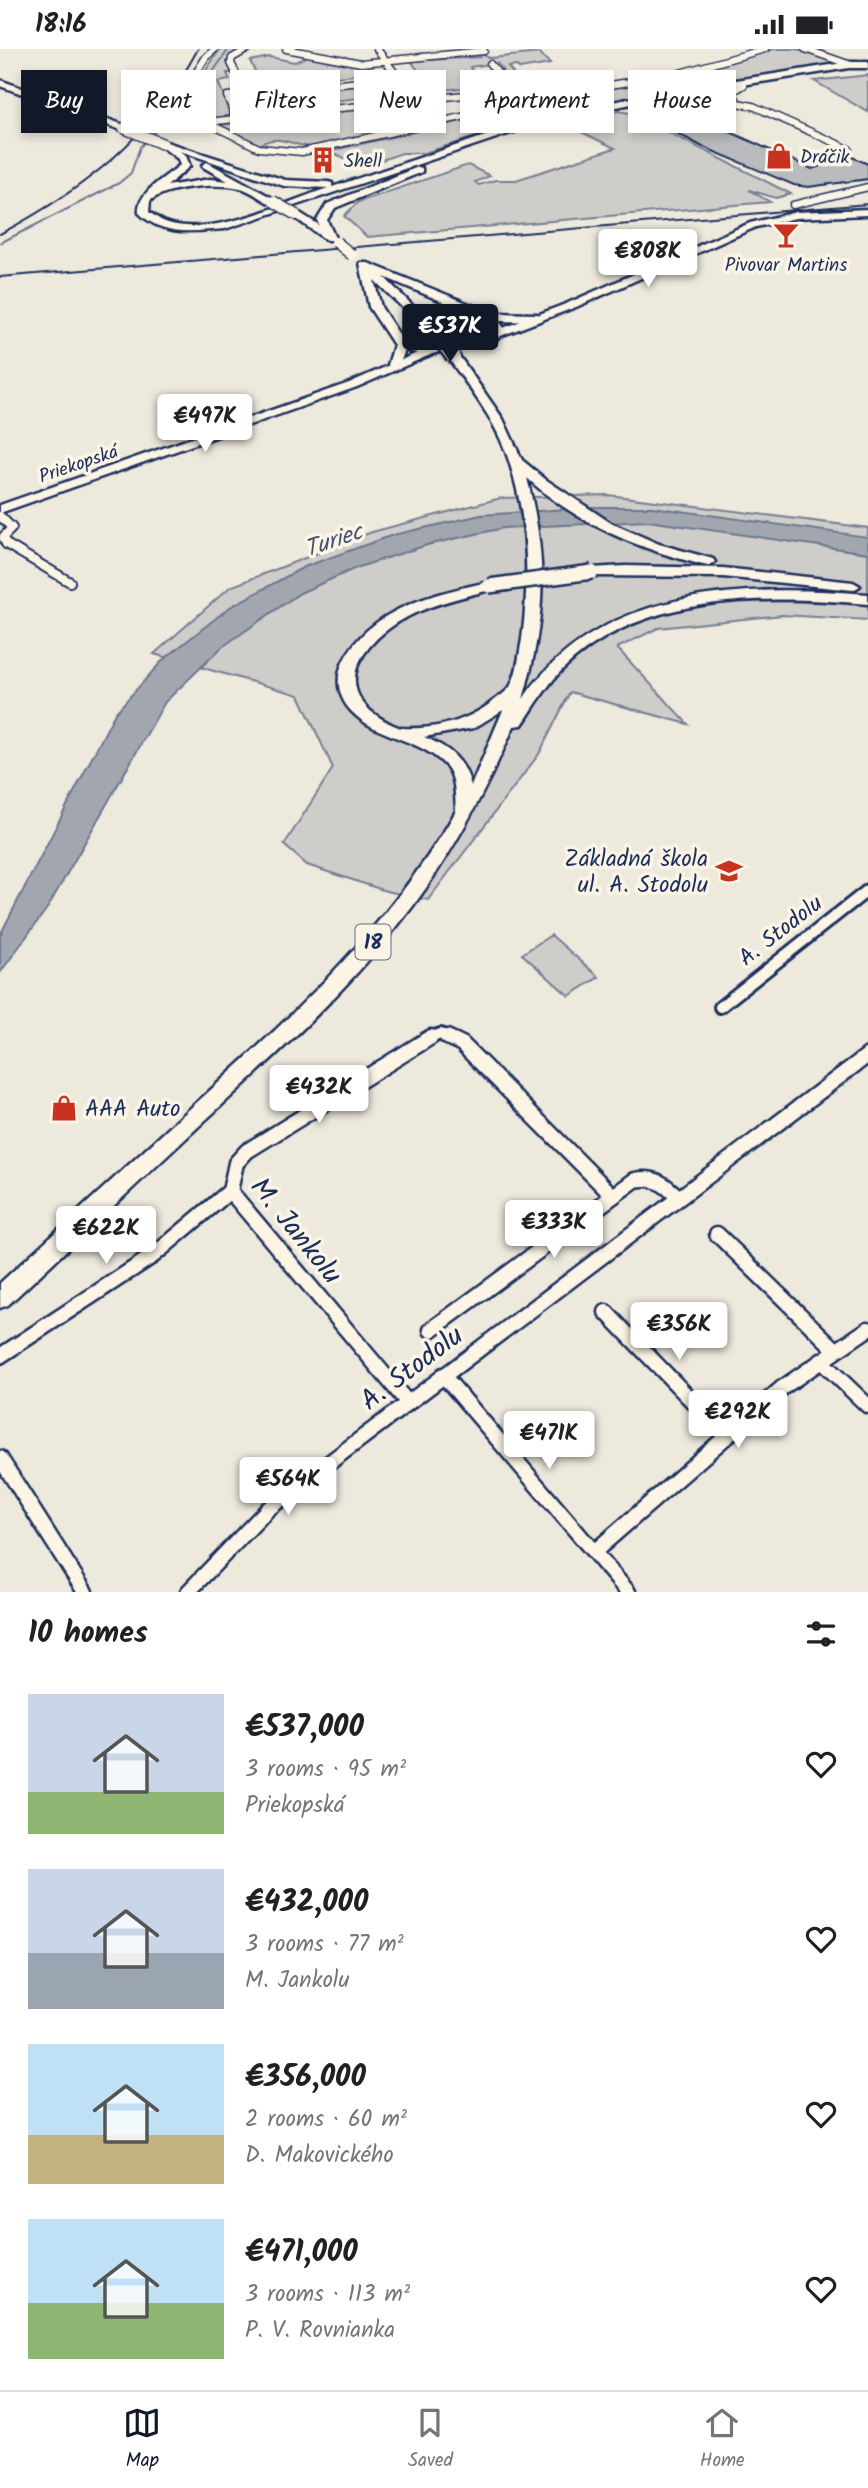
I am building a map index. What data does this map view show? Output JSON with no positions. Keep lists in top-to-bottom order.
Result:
{
  "streets": {
    "main road": ["18"],
    "street": ["Priekopská", "A. Stodolu", "M. Jankolu"]
  },
  "crossings": [
    ["A. Stodolu", "M. Jankolu"]
  ],
  "water": ["Turiec"],
  "places": {
    "shop": ["Dráčik", "AAA Auto"],
    "building": ["Shell"],
    "bar": ["Pivovar Martins"],
    "school or university": ["Základná škola ul. A. Stodolu"]
  },
  "page": {
    "status": "18:16",
    "chip": [
      "Buy",
      "Rent",
      "Filters",
      "New",
      "Apartment",
      "House"
    ],
    "price": [
      "€808K",
      "€537K",
      "€497K",
      "€432K",
      "€333K",
      "€622K",
      "€356K",
      "€292K",
      "€471K",
      "€564K"
    ],
    "heading": "10 homes",
    "list": [
      {
        "name": "€537,000",
        "note": "3 rooms · 95 m² · Priekopská"
      },
      {
        "name": "€432,000",
        "note": "3 rooms · 77 m² · M. Jankolu"
      },
      {
        "name": "€356,000",
        "note": "2 rooms · 60 m² · D. Makovického"
      },
      {
        "name": "€471,000",
        "note": "3 rooms · 113 m² · P. V. Rovnianka"
      }
    ],
    "tabs": ["Map", "Saved", "Home"]
  }
}
